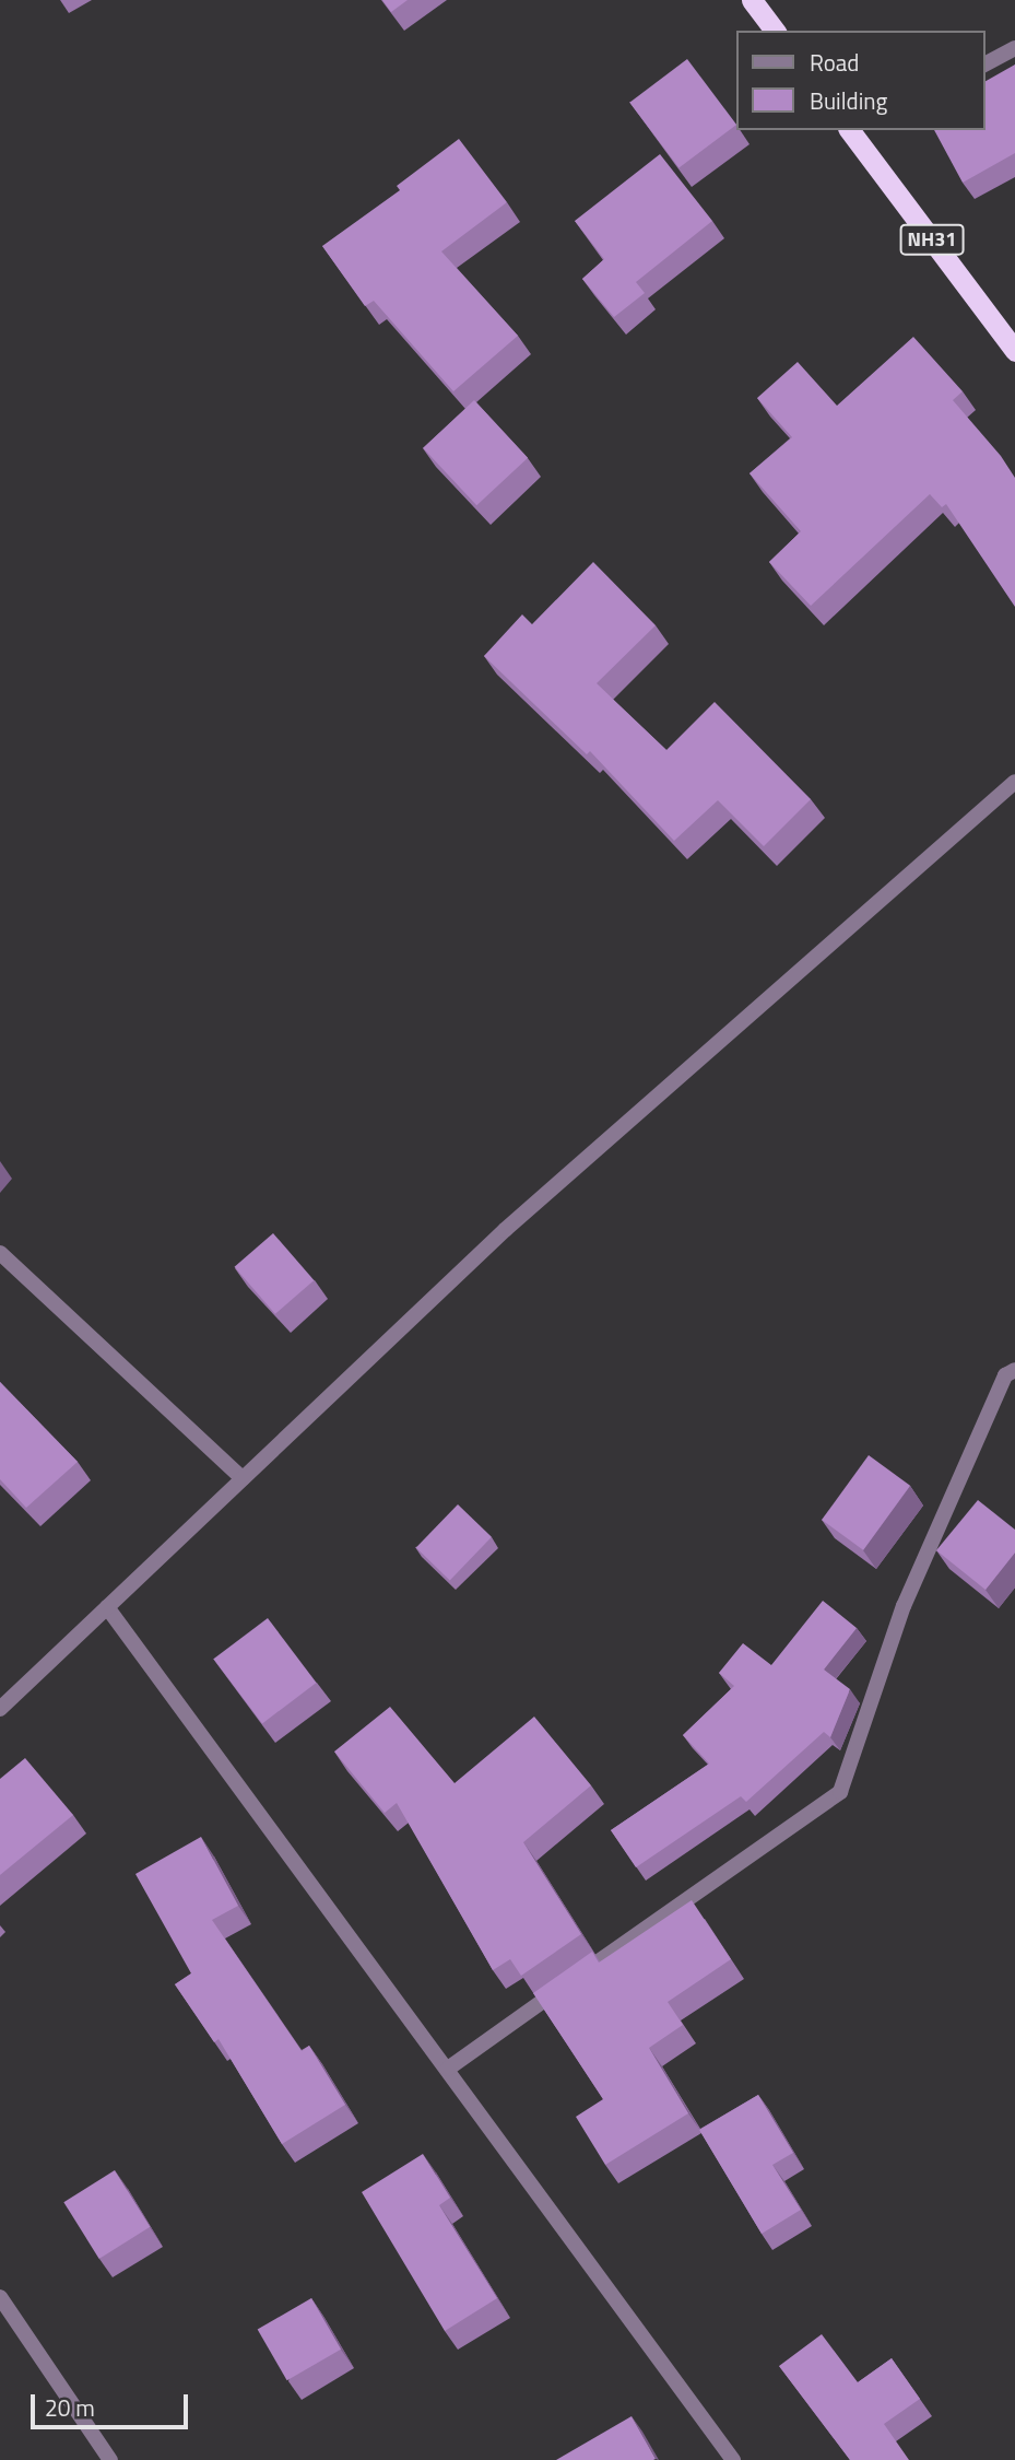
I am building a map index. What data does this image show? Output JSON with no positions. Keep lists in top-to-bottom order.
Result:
{
  "streets": {
    "highway": ["NH31"]
  },
  "legend": ["Road", "Building"],
  "scale_bar": "20 m"
}
